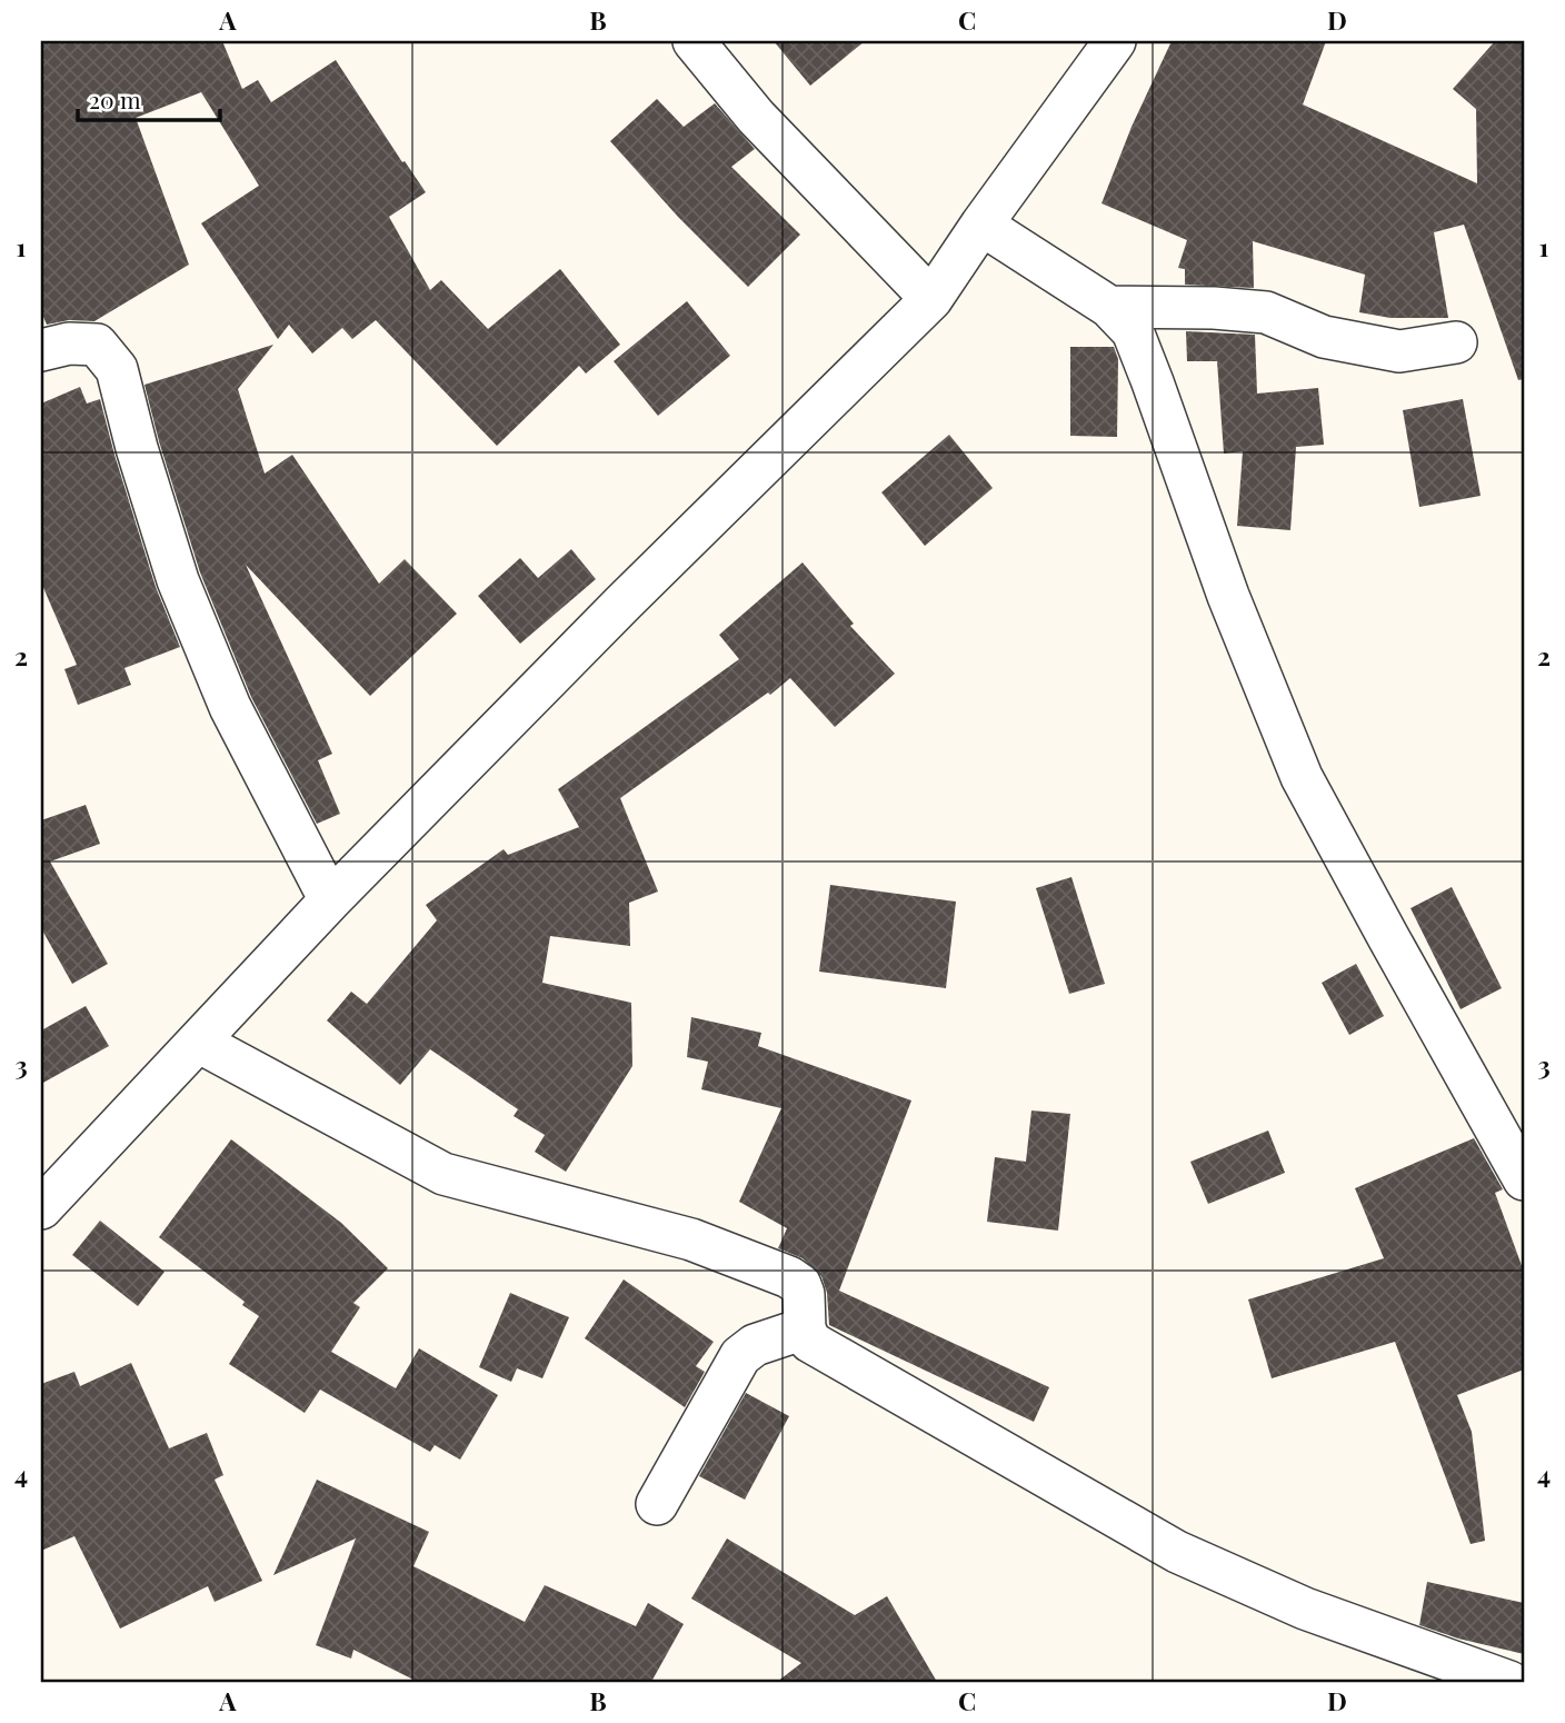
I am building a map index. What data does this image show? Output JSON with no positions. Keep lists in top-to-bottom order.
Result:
{
  "scale_bar": "20 m",
  "grid": {
    "columns": [
      "A",
      "B",
      "C",
      "D"
    ],
    "rows": [
      "1",
      "2",
      "3",
      "4"
    ]
  }
}
